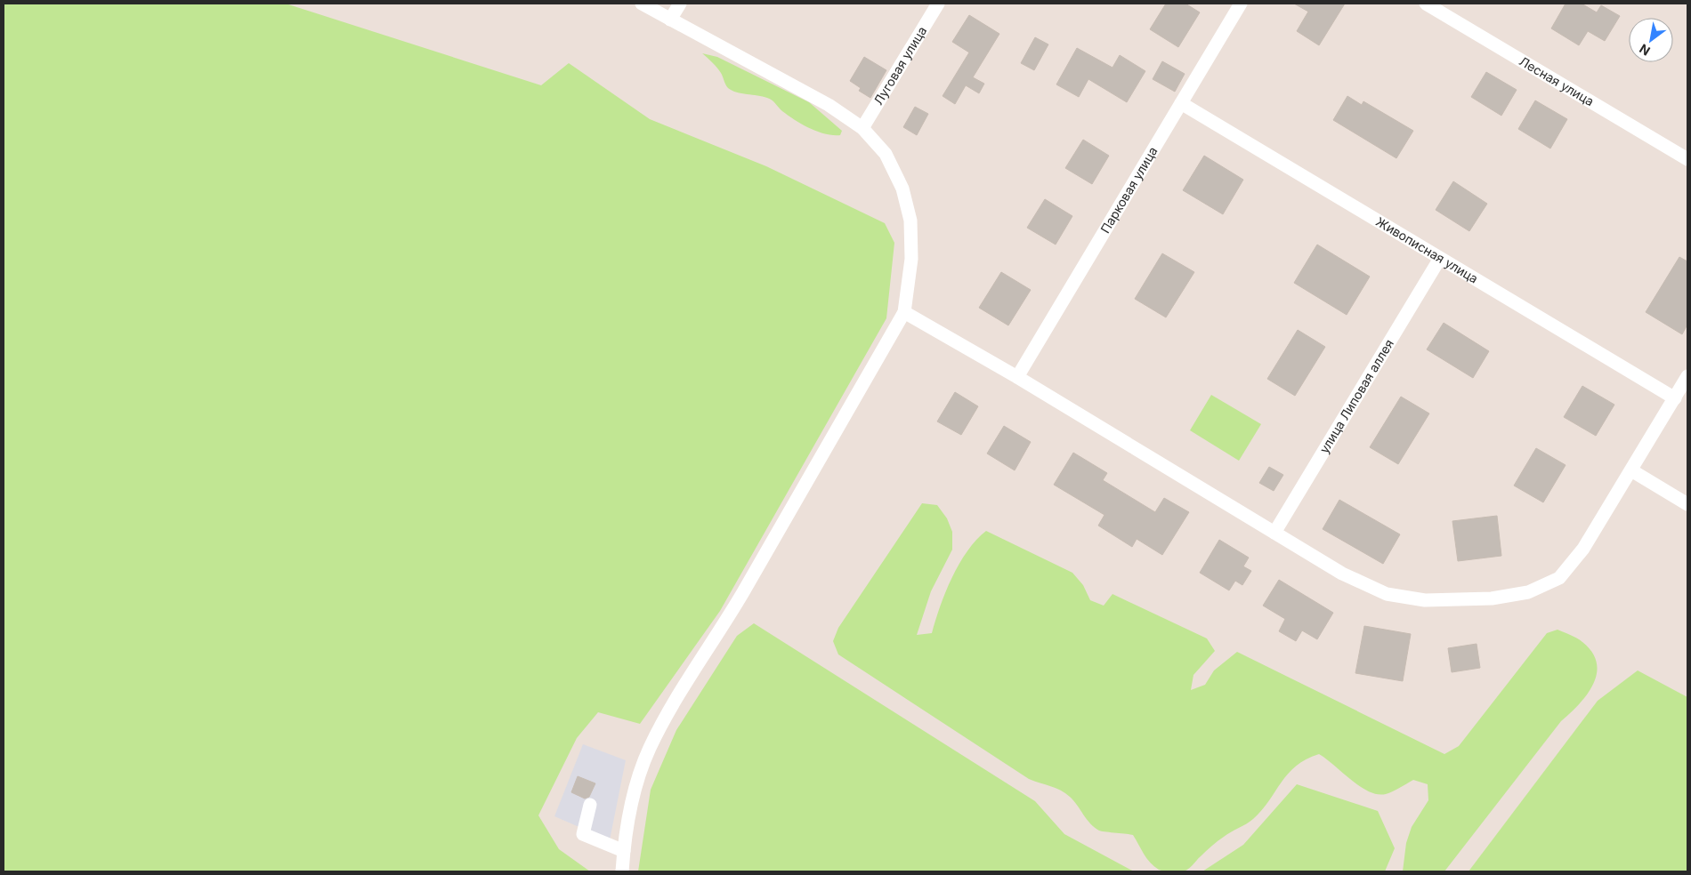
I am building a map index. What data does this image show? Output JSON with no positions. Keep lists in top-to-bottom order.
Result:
{
  "streets": {
    "street": [
      "Луговая улица",
      "Лесная улица",
      "Парковая улица",
      "Живописная улица",
      "улица Липовая аллея"
    ]
  },
  "crossings": [
    ["Парковая улица", "Живописная улица"],
    ["Живописная улица", "улица Липовая аллея"]
  ],
  "north": "bottom left"
}
